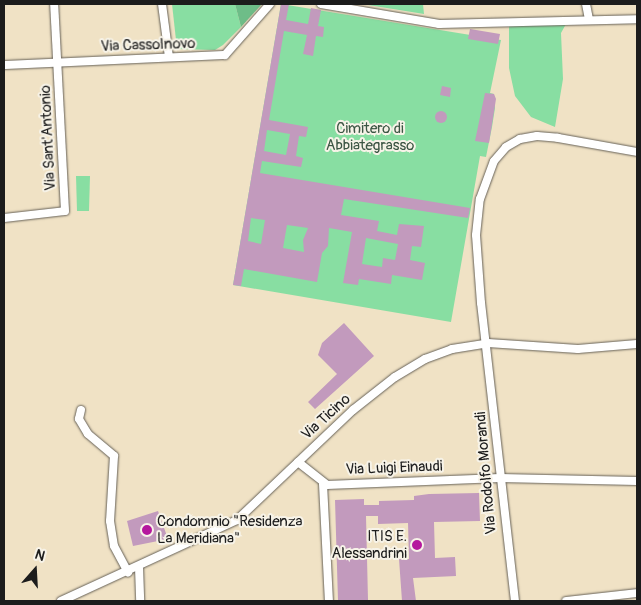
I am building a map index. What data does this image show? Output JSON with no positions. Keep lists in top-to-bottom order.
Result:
{
  "streets": {
    "street": [
      "Via Cassolnovo",
      "Via Sant'Antonio",
      "Via Ticino",
      "Via Luigi Einaudi",
      "Via Rodolfo Morandi"
    ]
  },
  "crossings": [
    ["Via Cassolnovo", "Via Sant'Antonio"],
    ["Via Ticino", "Via Rodolfo Morandi"],
    ["Via Luigi Einaudi", "Via Rodolfo Morandi"]
  ],
  "parks": ["Cimitero di Abbiategrasso"],
  "places": ["Condomnio \"Residenza La Meridiana\"", "ITIS E. Alessandrini"],
  "north": "top"
}
